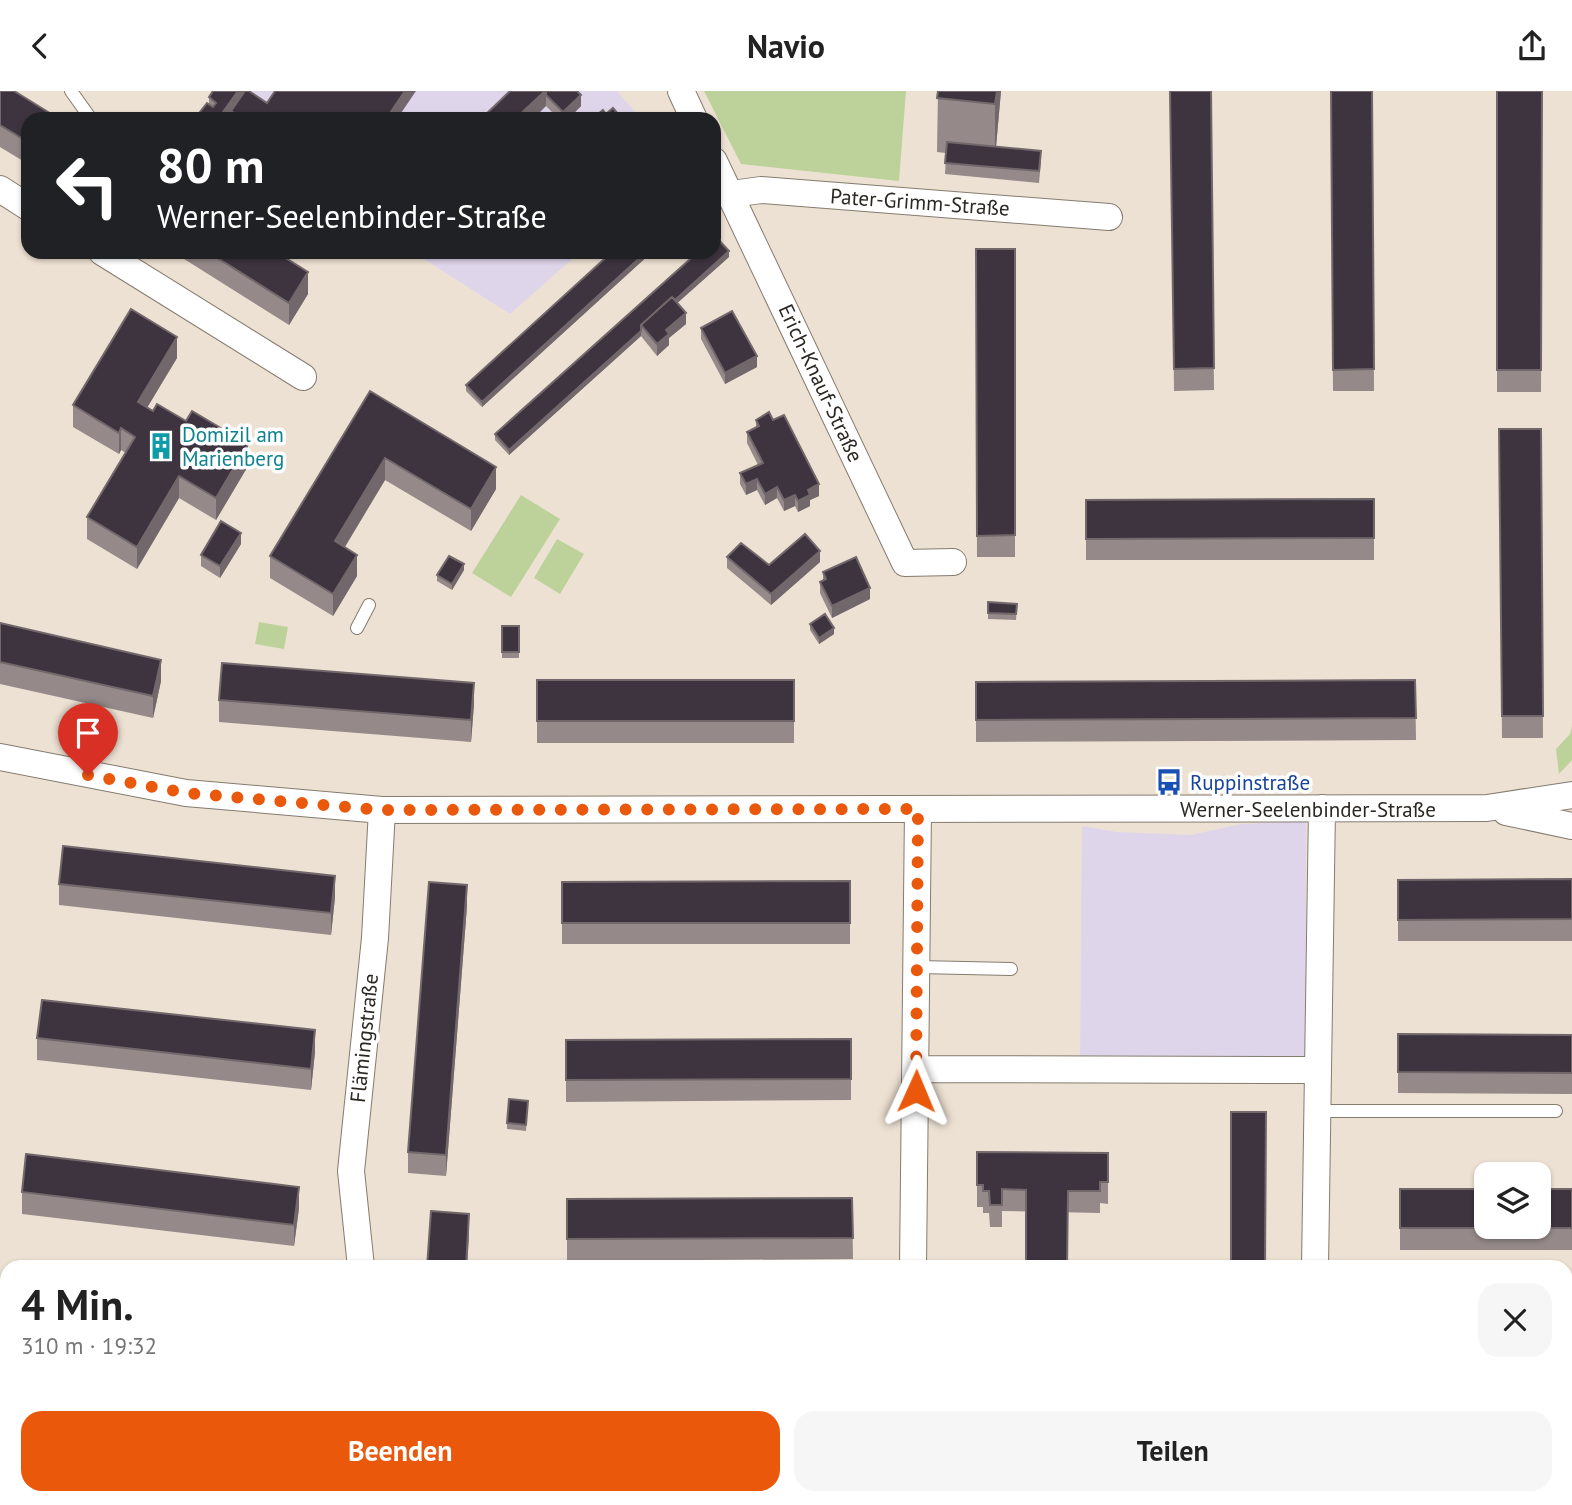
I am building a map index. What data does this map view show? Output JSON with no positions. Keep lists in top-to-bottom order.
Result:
{
  "streets": {
    "street": [
      "Pater-Grimm-Straße",
      "Erich-Knauf-Straße",
      "Werner-Seelenbinder-Straße",
      "Flämingstraße"
    ]
  },
  "crossings": [
    ["Pater-Grimm-Straße", "Erich-Knauf-Straße"],
    ["Werner-Seelenbinder-Straße", "Flämingstraße"]
  ],
  "places": {
    "building": ["Domizil am Marienberg"],
    "bus stop": ["Ruppinstraße"]
  },
  "page": {
    "header": "Navio",
    "turn": ["80 m", "Werner-Seelenbinder-Straße"],
    "heading": ["4 Min.", "310 m · 19:32"],
    "buttons": ["Beenden", "Teilen"]
  }
}
